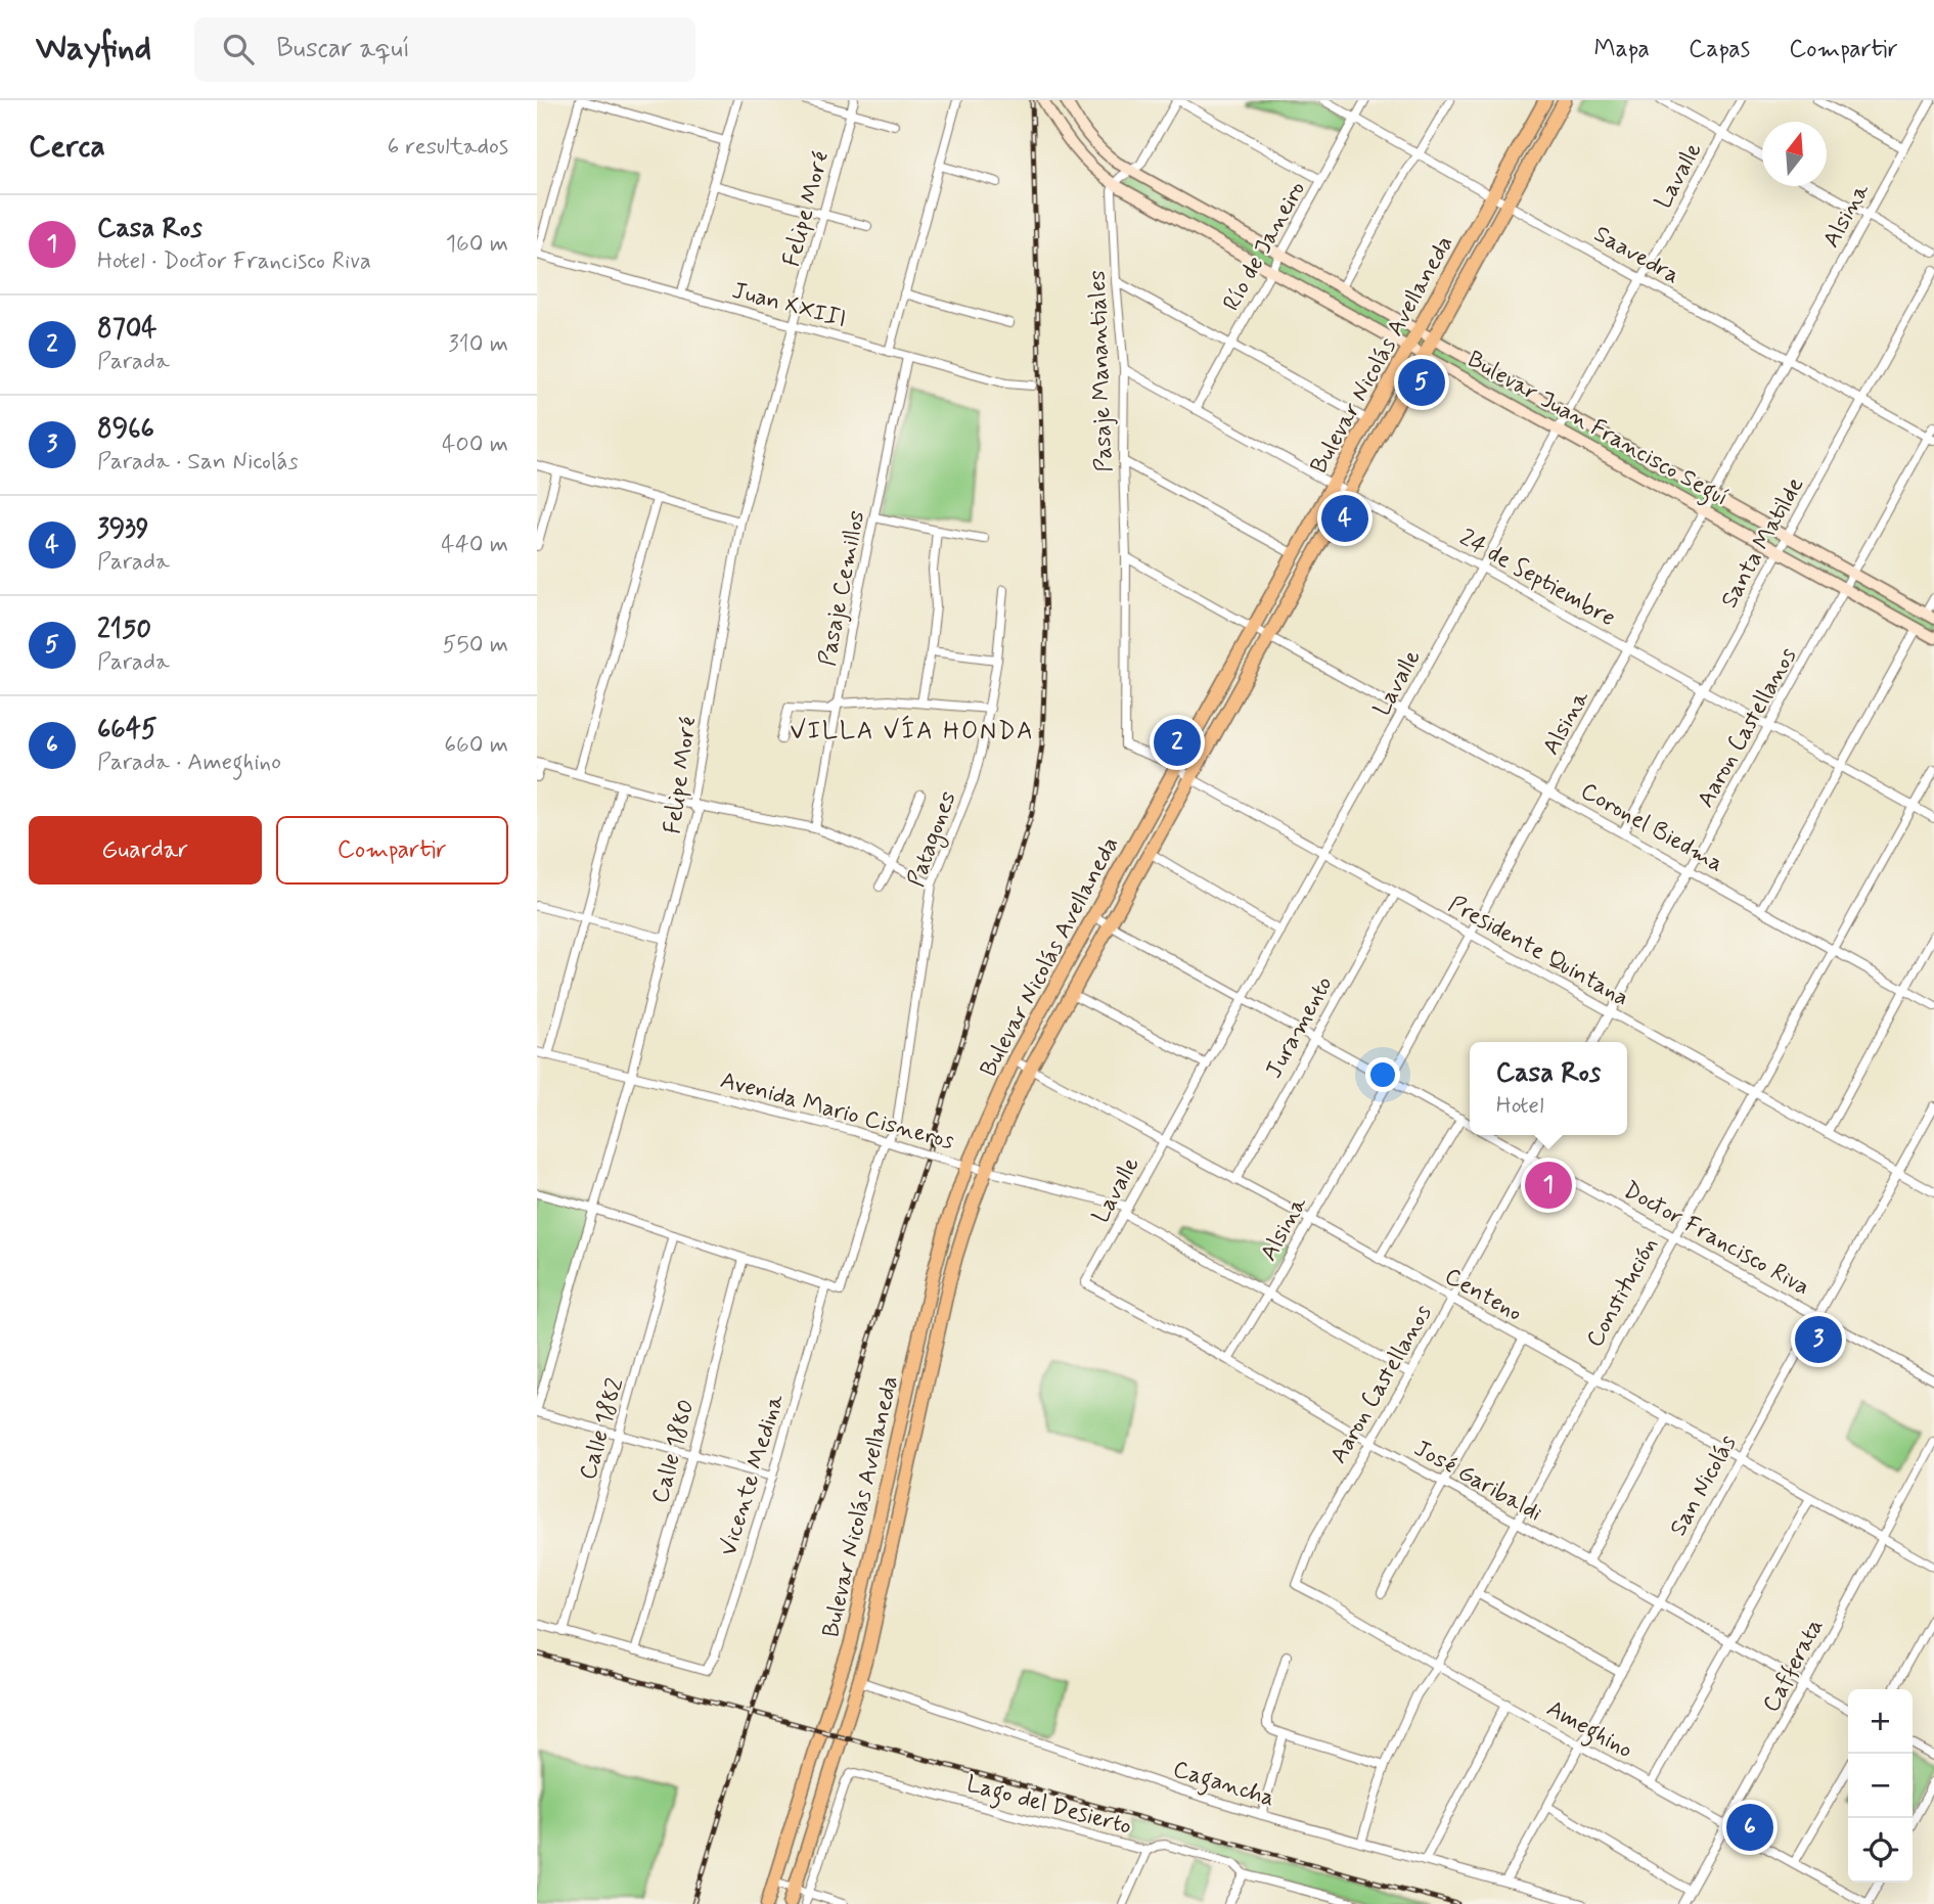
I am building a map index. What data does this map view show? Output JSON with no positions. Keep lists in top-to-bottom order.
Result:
{
  "streets": {
    "main road": ["Bulevar Nicolás Avellaneda", "Bulevar Juan Francisco Seguí"],
    "street": [
      "Lavalle",
      "Felipe Moré",
      "Alsina",
      "Río de Janeiro",
      "Saavedra",
      "Juan XXIII",
      "Pasaje Manantiales",
      "Santa Matilde",
      "24 de Septiembre",
      "Pasaje Cemillos",
      "Aaron Castellanos",
      "Coronel Biedma",
      "Patagones",
      "Presidente Quintana",
      "Juramento",
      "Avenida Mario Cisneros",
      "Doctor Francisco Riva",
      "Constitución",
      "Centeno",
      "Calle 1882",
      "Calle 1880",
      "Vicente Medina",
      "José Garibaldi",
      "San Nicolás",
      "Cafferata",
      "Ameghino",
      "Cagancha",
      "Lago del Desierto"
    ]
  },
  "crossings": [
    ["Lavalle", "Saavedra"],
    ["Lavalle", "Bulevar Juan Francisco Seguí"],
    ["Lavalle", "24 de Septiembre"],
    ["Lavalle", "Coronel Biedma"],
    ["Lavalle", "Presidente Quintana"],
    ["Lavalle", "Avenida Mario Cisneros"],
    ["Lavalle", "Centeno"],
    ["Lavalle", "José Garibaldi"],
    ["Felipe Moré", "Juan XXIII"],
    ["Felipe Moré", "Avenida Mario Cisneros"],
    ["Alsina", "Saavedra"],
    ["Alsina", "Bulevar Juan Francisco Seguí"],
    ["Alsina", "24 de Septiembre"],
    ["Alsina", "Coronel Biedma"],
    ["Alsina", "Presidente Quintana"],
    ["Alsina", "Avenida Mario Cisneros"],
    ["Alsina", "Centeno"],
    ["Alsina", "José Garibaldi"],
    ["Río de Janeiro", "Saavedra"],
    ["Río de Janeiro", "Bulevar Juan Francisco Seguí"],
    ["Río de Janeiro", "24 de Septiembre"],
    ["Saavedra", "Bulevar Nicolás Avellaneda"],
    ["Saavedra", "Santa Matilde"],
    ["Saavedra", "Aaron Castellanos"],
    ["Juan XXIII", "Pasaje Cemillos"],
    ["Bulevar Nicolás Avellaneda", "Bulevar Juan Francisco Seguí"],
    ["Bulevar Nicolás Avellaneda", "24 de Septiembre"],
    ["Bulevar Nicolás Avellaneda", "Coronel Biedma"],
    ["Bulevar Nicolás Avellaneda", "Presidente Quintana"],
    ["Bulevar Nicolás Avellaneda", "Avenida Mario Cisneros"],
    ["Bulevar Nicolás Avellaneda", "Centeno"],
    ["Bulevar Nicolás Avellaneda", "Cagancha"],
    ["Pasaje Manantiales", "Bulevar Juan Francisco Seguí"],
    ["Pasaje Manantiales", "24 de Septiembre"],
    ["Pasaje Manantiales", "Coronel Biedma"],
    ["Pasaje Manantiales", "Presidente Quintana"],
    ["Bulevar Juan Francisco Seguí", "Santa Matilde"],
    ["Bulevar Juan Francisco Seguí", "Aaron Castellanos"],
    ["Santa Matilde", "24 de Septiembre"],
    ["Santa Matilde", "Coronel Biedma"],
    ["24 de Septiembre", "Aaron Castellanos"],
    ["24 de Septiembre", "Constitución"],
    ["Aaron Castellanos", "Coronel Biedma"],
    ["Aaron Castellanos", "Presidente Quintana"],
    ["Aaron Castellanos", "Avenida Mario Cisneros"],
    ["Aaron Castellanos", "Doctor Francisco Riva"],
    ["Aaron Castellanos", "Centeno"],
    ["Aaron Castellanos", "José Garibaldi"],
    ["Aaron Castellanos", "Ameghino"],
    ["Coronel Biedma", "Constitución"],
    ["Patagones", "Avenida Mario Cisneros"],
    ["Presidente Quintana", "Juramento"],
    ["Presidente Quintana", "Constitución"],
    ["Presidente Quintana", "San Nicolás"],
    ["Juramento", "Centeno"],
    ["Doctor Francisco Riva", "Constitución"],
    ["Doctor Francisco Riva", "San Nicolás"],
    ["Constitución", "Centeno"],
    ["Constitución", "José Garibaldi"],
    ["Constitución", "Ameghino"],
    ["Constitución", "Cagancha"],
    ["Centeno", "San Nicolás"],
    ["Centeno", "Cafferata"],
    ["Calle 1880", "Vicente Medina"],
    ["José Garibaldi", "San Nicolás"],
    ["José Garibaldi", "Cafferata"],
    ["San Nicolás", "Ameghino"],
    ["San Nicolás", "Cagancha"],
    ["Cafferata", "Ameghino"]
  ],
  "districts": ["VILLA VÍA HONDA"],
  "north": "top",
  "page": {
    "header": "Wayfind",
    "search": "Buscar aquí",
    "nav": ["Mapa", "Capas", "Compartir"],
    "heading": ["Cerca", "6 resultados"],
    "list": [
      {
        "mark": "1",
        "name": "Casa Ros",
        "note": "Hotel · Doctor Francisco Riva",
        "value": "160 m"
      },
      {
        "mark": "2",
        "name": "8704",
        "note": "Parada",
        "value": "310 m"
      },
      {
        "mark": "3",
        "name": "8966",
        "note": "Parada · San Nicolás",
        "value": "400 m"
      },
      {
        "mark": "4",
        "name": "3939",
        "note": "Parada",
        "value": "440 m"
      },
      {
        "mark": "5",
        "name": "2150",
        "note": "Parada",
        "value": "550 m"
      },
      {
        "mark": "6",
        "name": "6645",
        "note": "Parada · Ameghino",
        "value": "660 m"
      }
    ],
    "pins": [
      "5",
      "4",
      "2",
      "1",
      "3",
      "6"
    ],
    "buttons": ["Guardar", "Compartir"],
    "popup": ["Casa Ros", "Hotel"],
    "map_buttons": ["+", "−"]
  }
}
